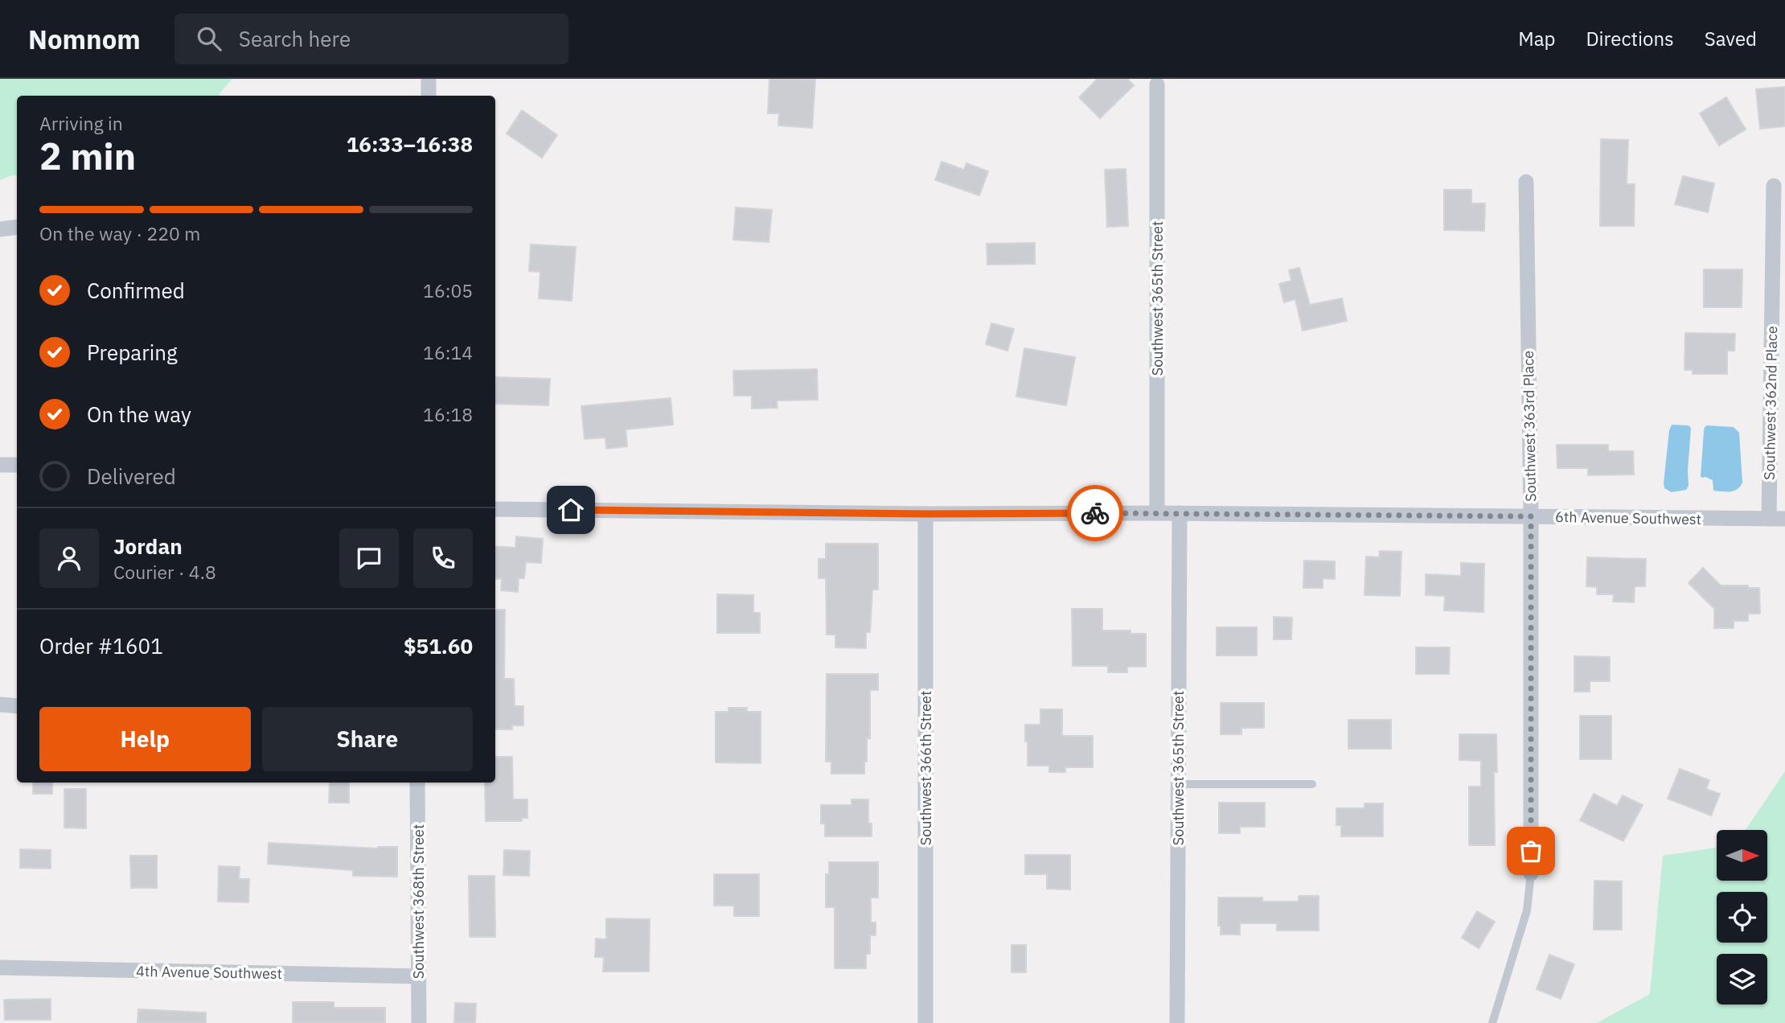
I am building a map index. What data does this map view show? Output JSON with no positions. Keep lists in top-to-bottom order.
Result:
{
  "streets": {
    "street": [
      "Southwest 365th Street",
      "Southwest 362nd Place",
      "Southwest 363rd Place",
      "6th Avenue Southwest",
      "Southwest 366th Street",
      "Southwest 368th Street",
      "4th Avenue Southwest"
    ]
  },
  "crossings": [
    ["Southwest 365th Street", "6th Avenue Southwest"],
    ["Southwest 362nd Place", "6th Avenue Southwest"],
    ["Southwest 363rd Place", "6th Avenue Southwest"],
    ["6th Avenue Southwest", "Southwest 366th Street"],
    ["Southwest 368th Street", "4th Avenue Southwest"]
  ],
  "north": "right",
  "page": {
    "header": "Nomnom",
    "search": "Search here",
    "nav": ["Map", "Directions", "Saved"],
    "heading": ["2 min", "Arriving in", "16:33–16:38"],
    "panel": [
      "Jordan",
      "Courier · 4.8",
      "Order #1601",
      "$51.60"
    ],
    "bar": "On the way · 220 m",
    "list": [
      ["Confirmed", "16:05"],
      ["Preparing", "16:14"],
      ["On the way", "16:18"],
      "Delivered"
    ],
    "buttons": ["Help", "Share"]
  }
}
